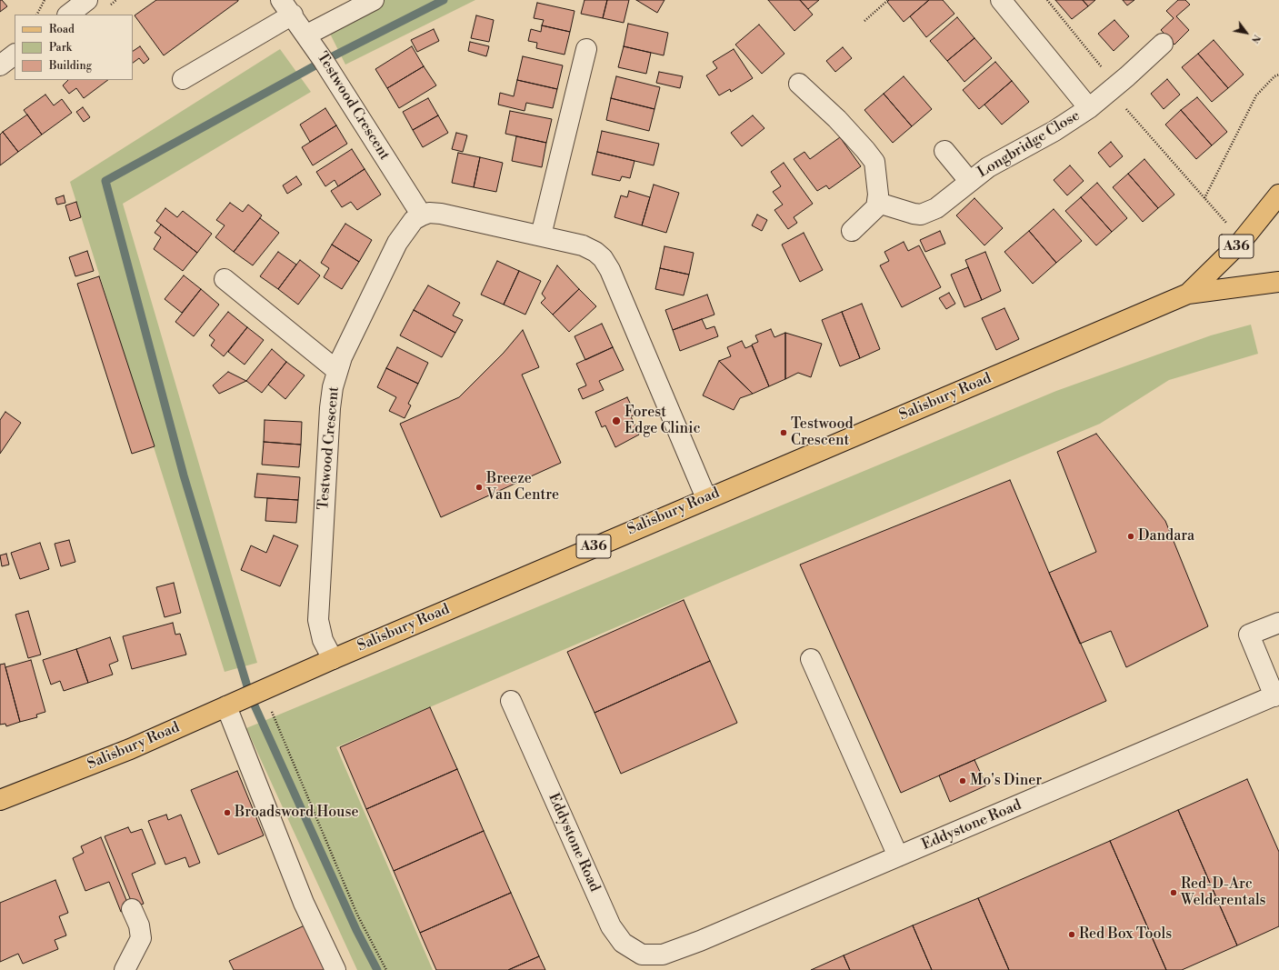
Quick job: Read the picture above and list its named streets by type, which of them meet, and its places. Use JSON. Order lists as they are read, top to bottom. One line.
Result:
{"streets":{"main road":["A36","Salisbury Road"],"street":["Testwood Crescent","Longbridge Close","Eddystone Road"]},"crossings":[["Testwood Crescent","Salisbury Road"]],"places":["Forest Edge Clinic","Testwood Crescent","Breeze Van Centre","Dandara","Mo's Diner","Broadsword House","Red-D-Arc Welderentals","Red Box Tools"],"legend":["Road","Park","Building"],"north":"bottom right"}
